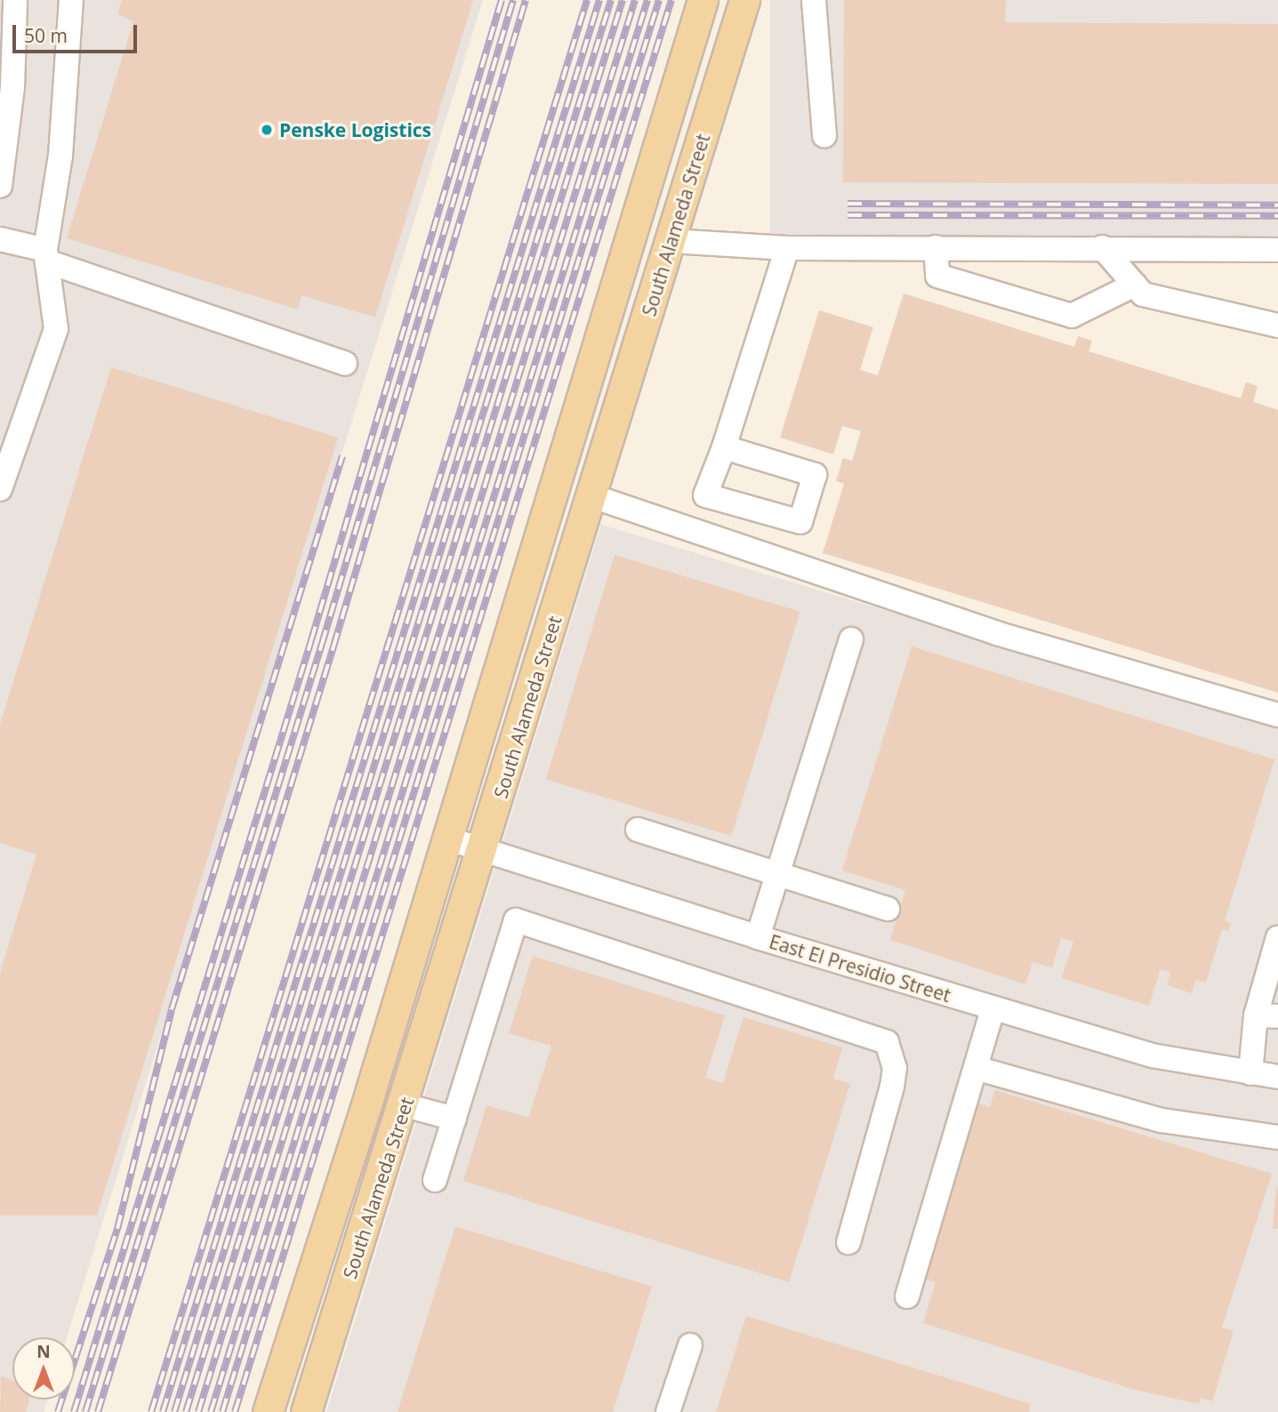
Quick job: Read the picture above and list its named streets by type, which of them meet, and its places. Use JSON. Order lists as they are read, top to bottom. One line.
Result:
{"streets":{"main road":["South Alameda Street"],"street":["East El Presidio Street"]},"crossings":[["South Alameda Street","East El Presidio Street"]],"places":["Penske Logistics"],"scale_bar":"50 m","north":"top"}
